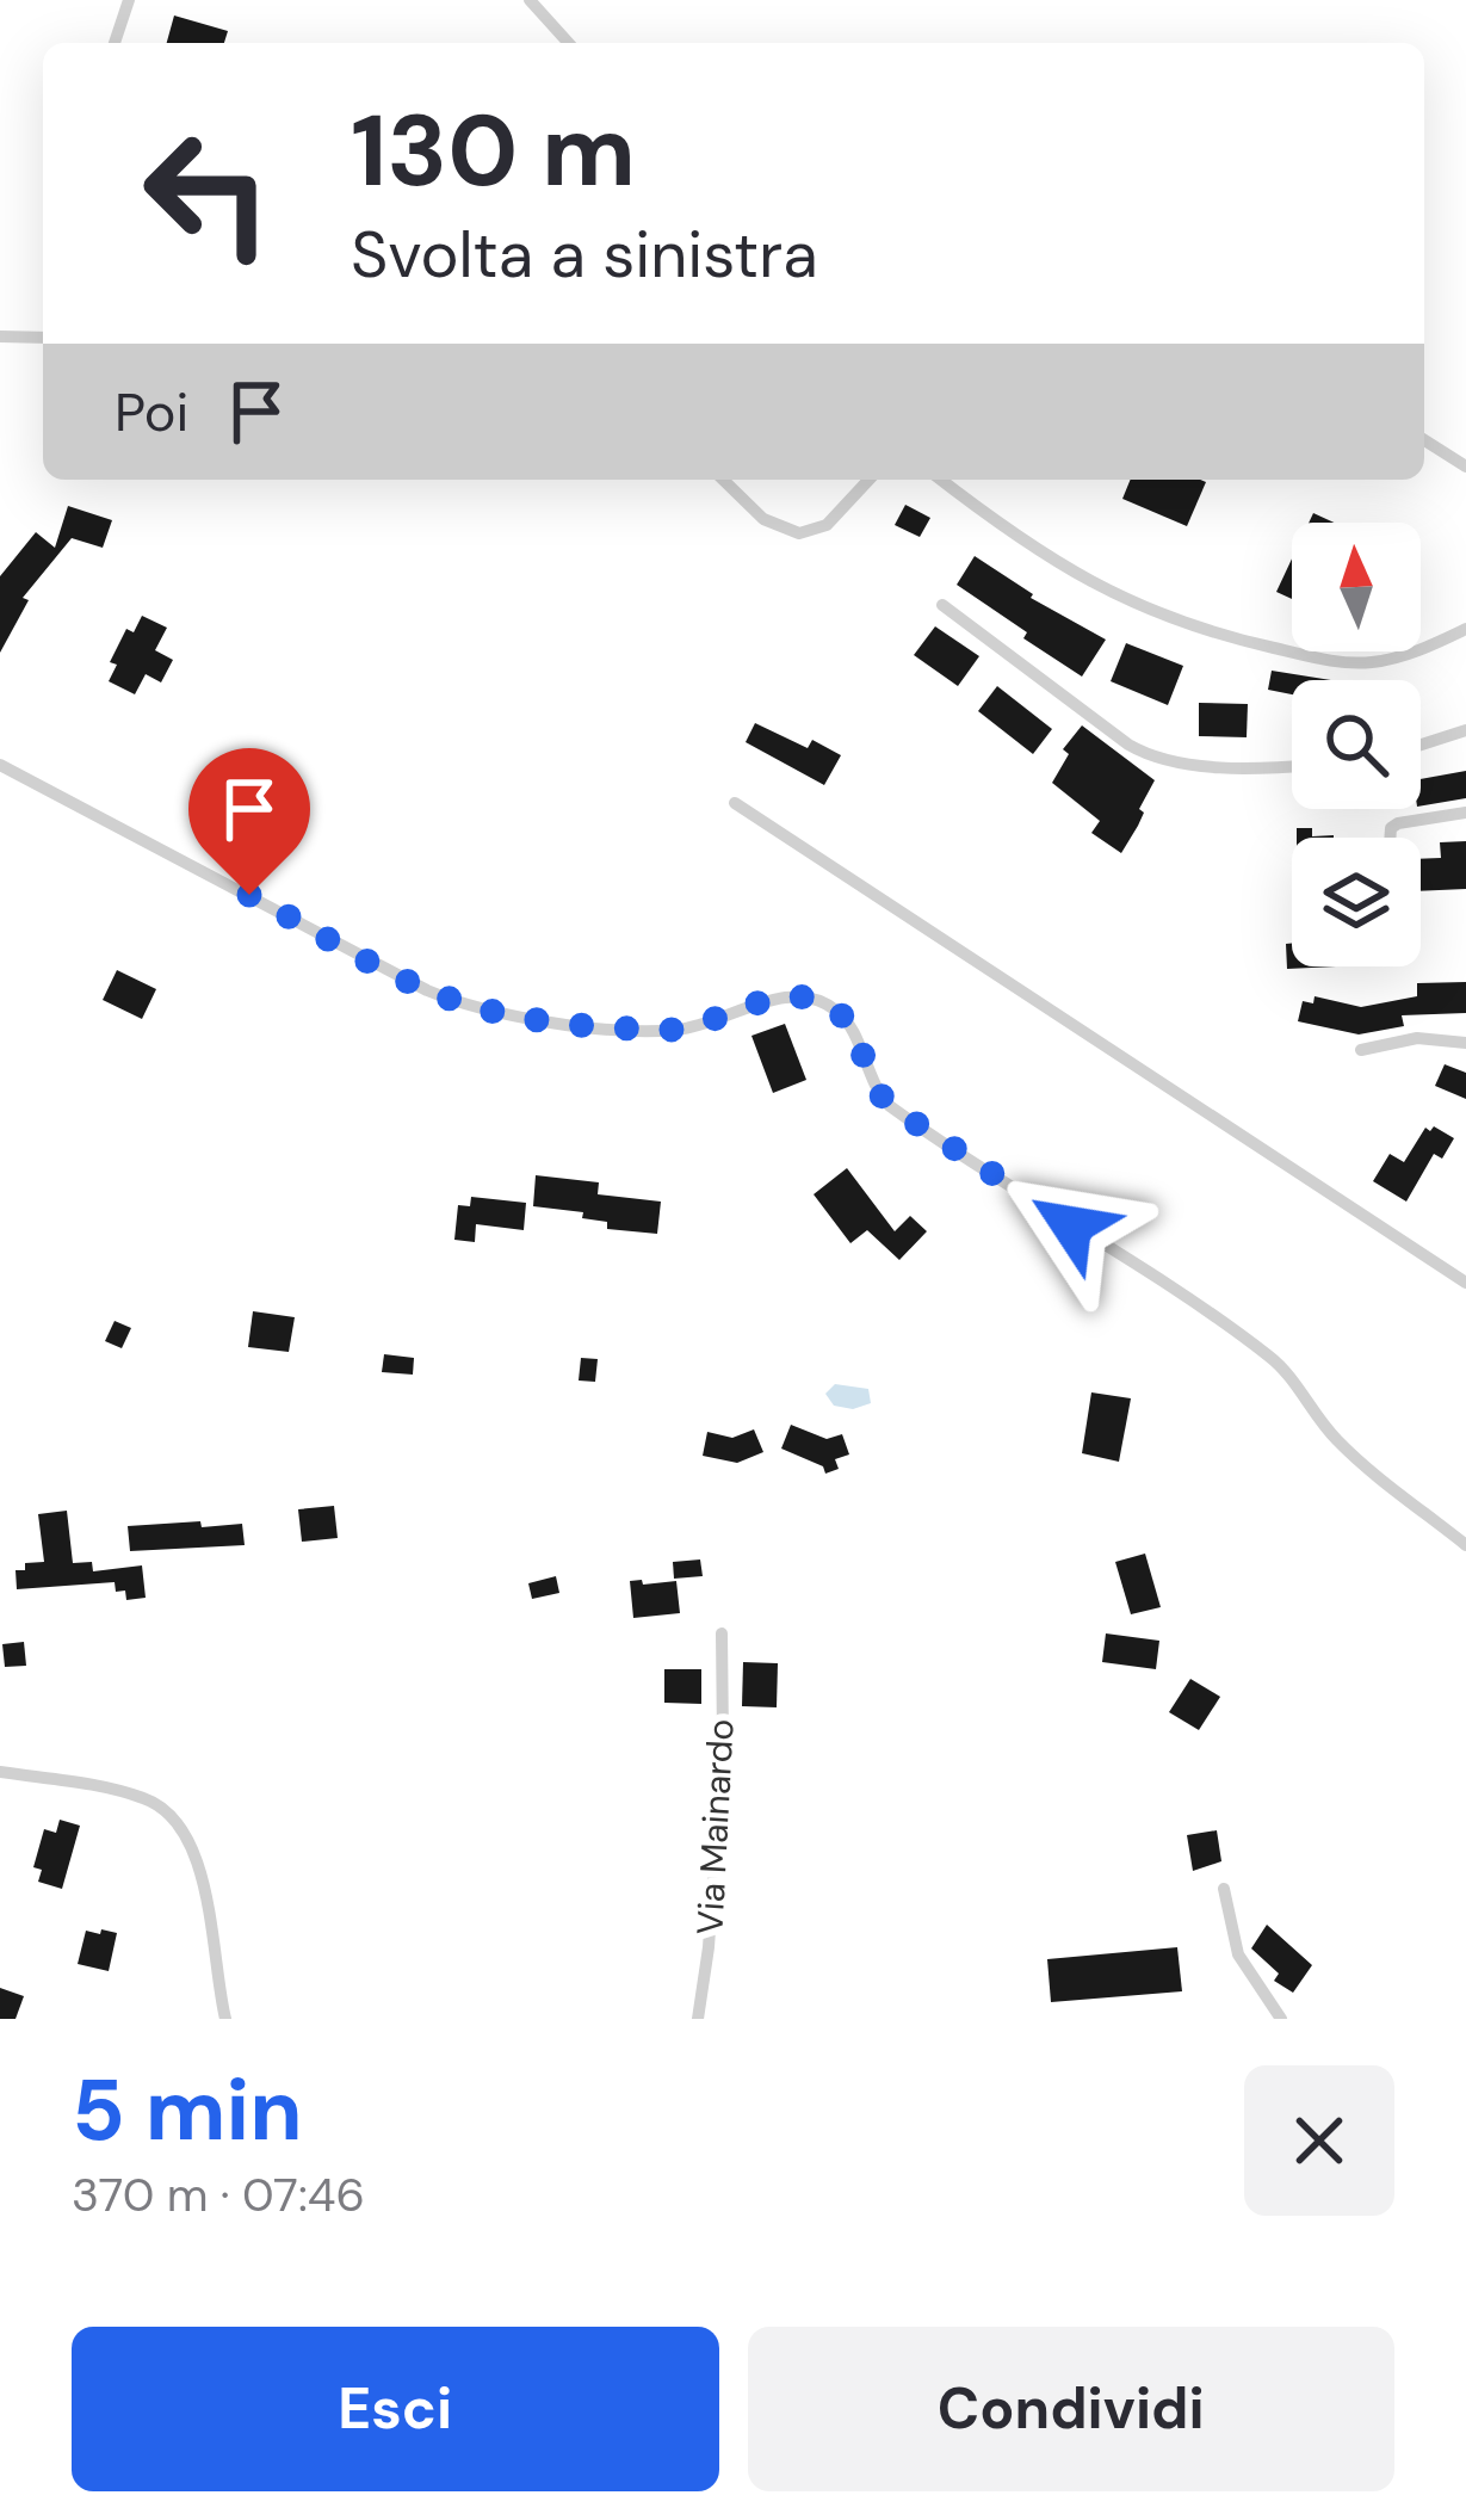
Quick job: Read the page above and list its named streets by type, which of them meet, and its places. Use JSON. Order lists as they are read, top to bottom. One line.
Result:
{"streets":{"street":["Via Mainardo"]},"north":"top","page":{"turn":["130 m","Svolta a sinistra"],"then":"Poi","heading":["5 min","370 m · 07:46"],"buttons":["Esci","Condividi"]}}
